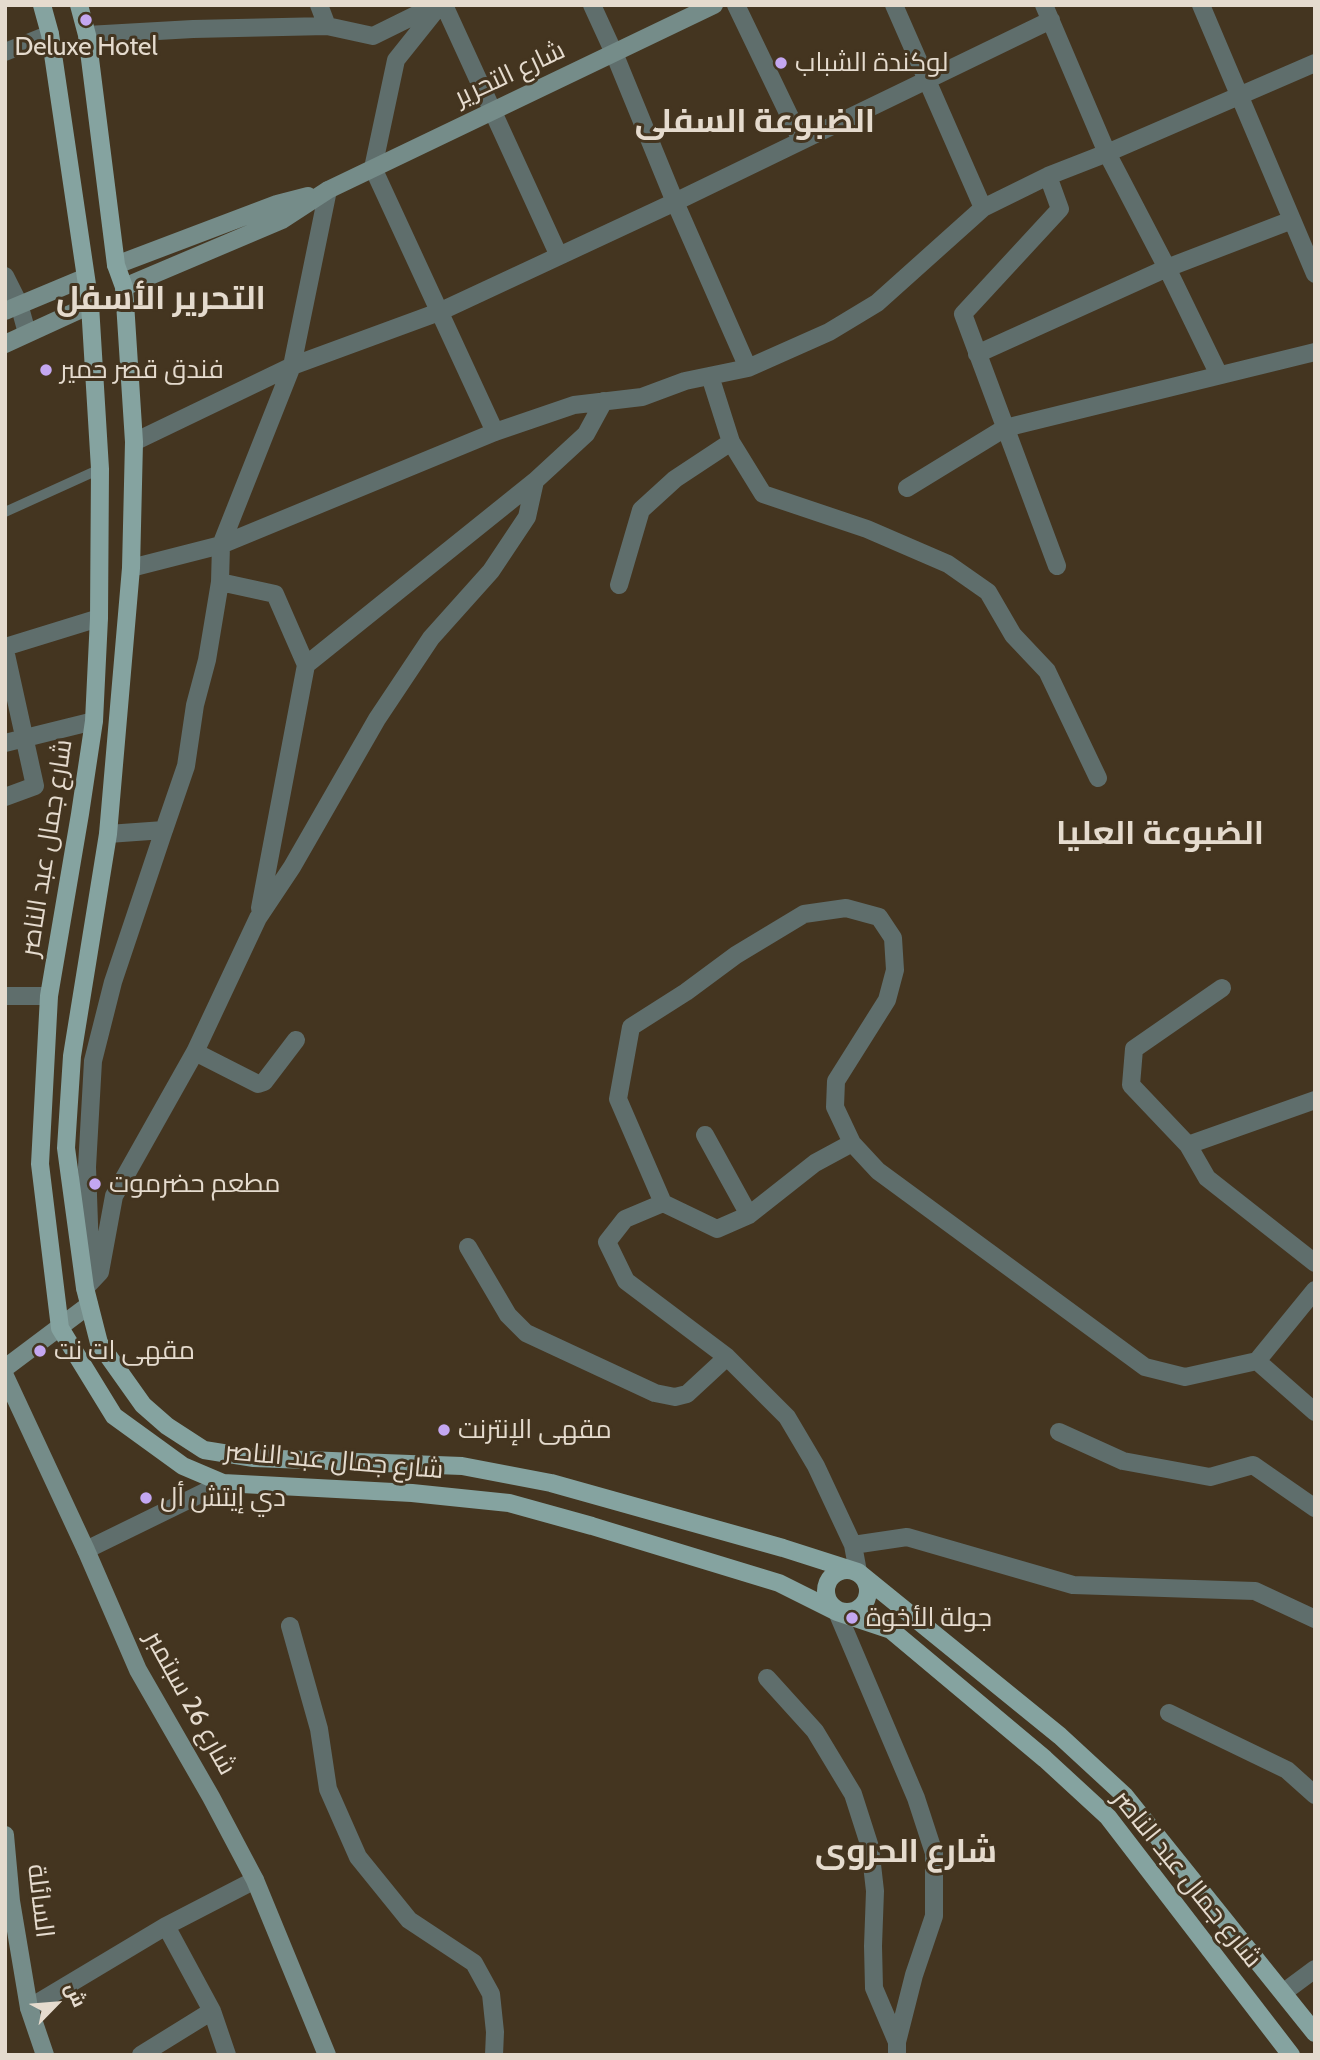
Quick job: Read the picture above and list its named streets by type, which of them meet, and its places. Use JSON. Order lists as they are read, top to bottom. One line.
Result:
{"streets":{"main road":["شارع التحرير","شارع جمال عبد الناصر","شارع 26 سبتمبر","السائلة"]},"crossings":[["شارع التحرير","شارع جمال عبد الناصر"]],"districts":["الضبوعة السفلى","التحرير الأسفل","الضبوعة العليا","شارع الحروى"],"places":["Deluxe Hotel","لوكندة الشباب","فندق قصر حمير","مطعم حضرموت","مقهى ات نت","مقهى الإنترنت","دي إيتش أل","جولة الأخوة"],"north":"top right"}
